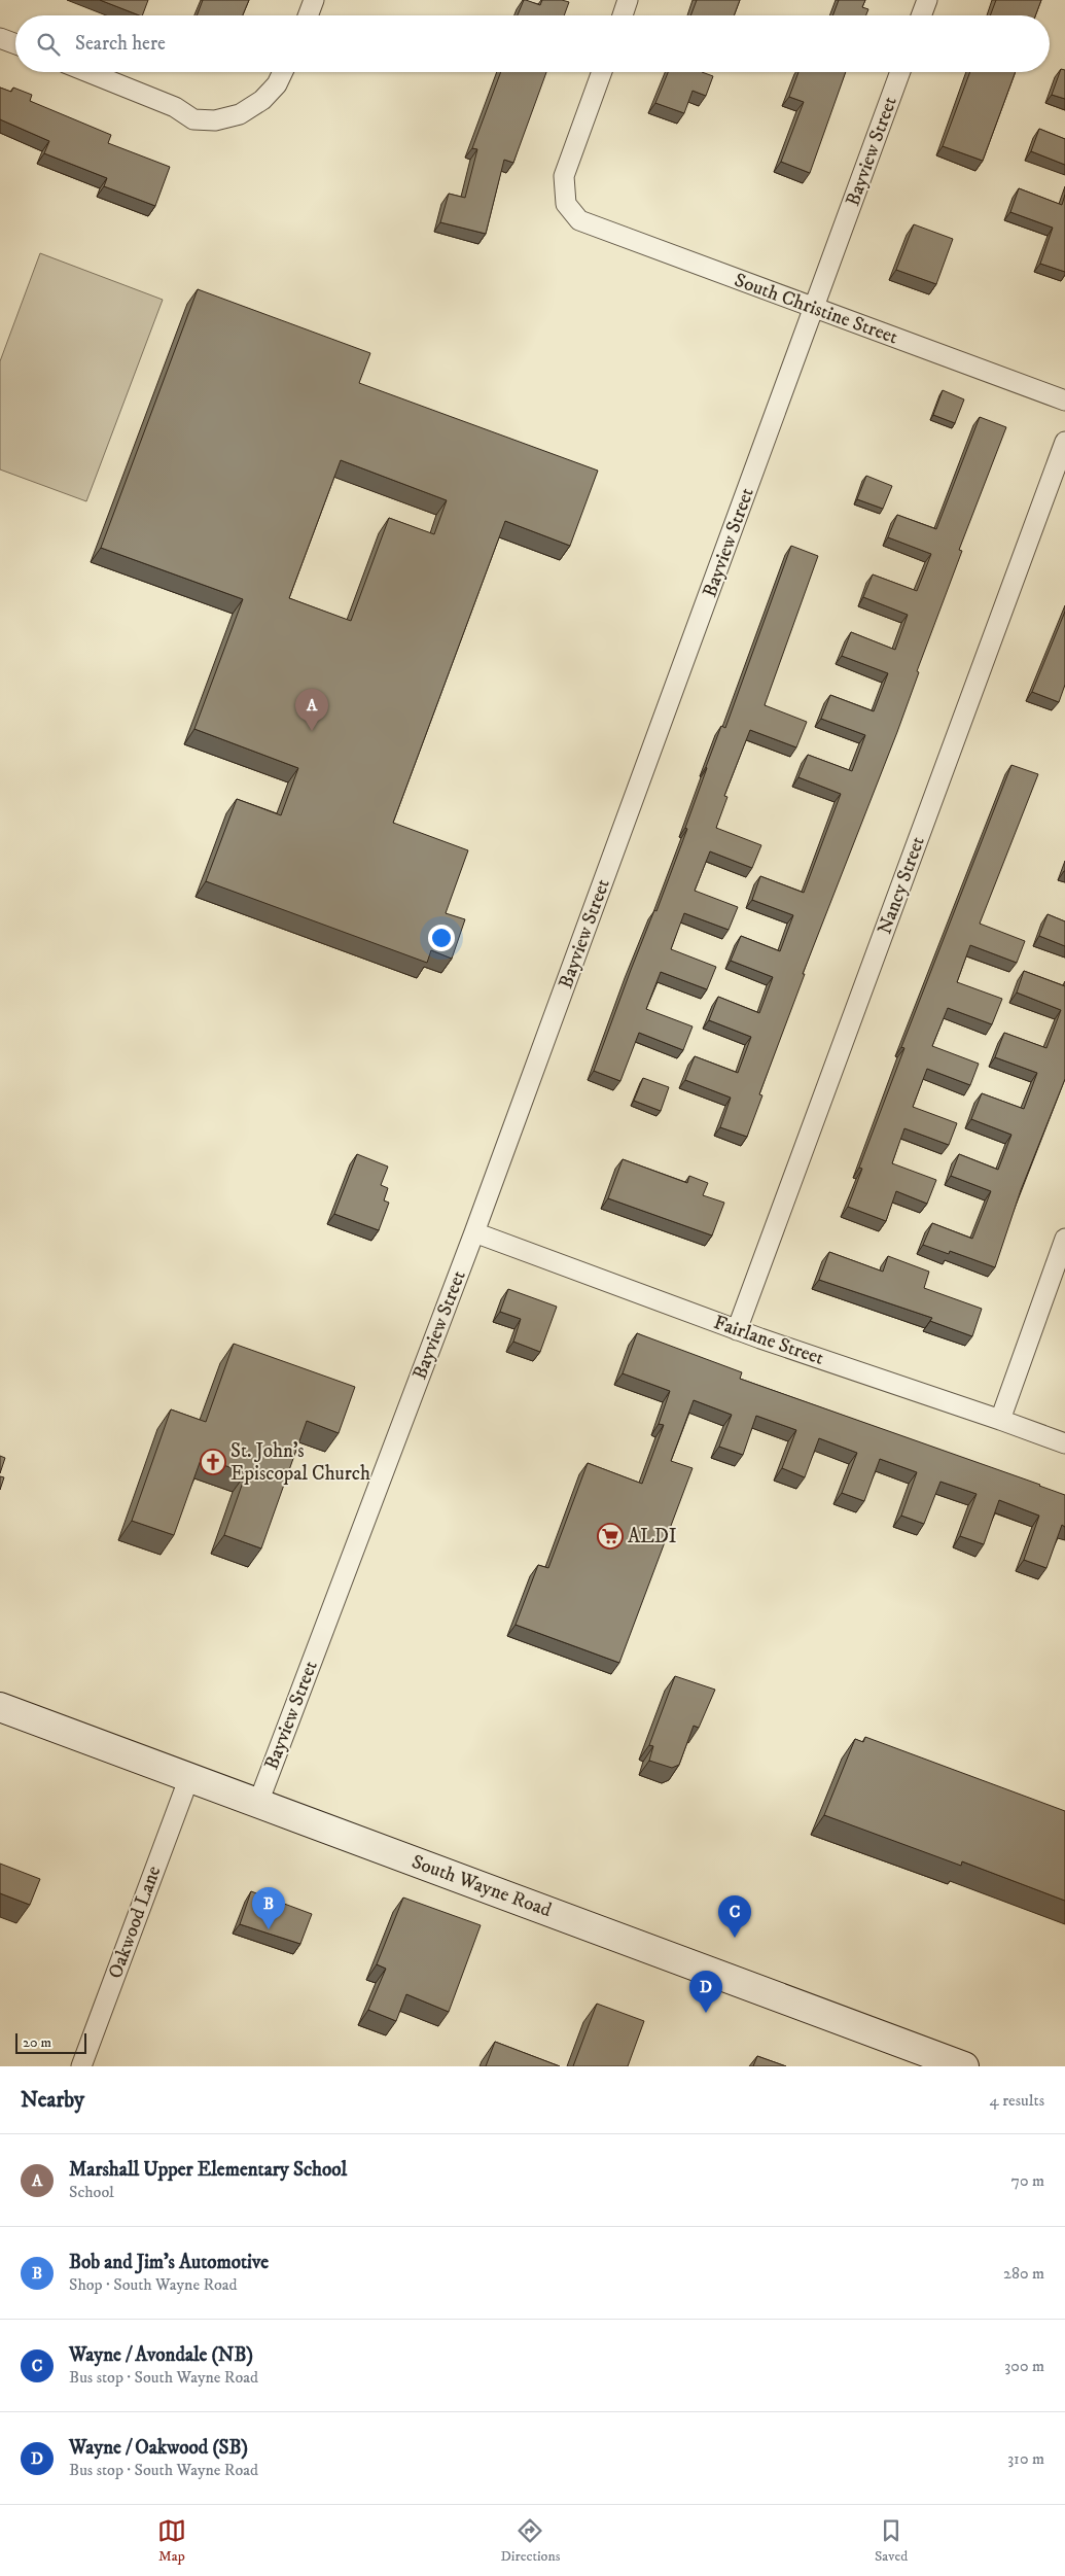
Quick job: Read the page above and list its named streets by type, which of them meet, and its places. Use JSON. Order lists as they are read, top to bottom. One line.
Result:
{"streets":{"main road":["South Wayne Road"],"street":["Bayview Street","South Christine Street","Nancy Street","Fairlane Street","Oakwood Lane"]},"crossings":[["Bayview Street","South Christine Street"],["Bayview Street","Fairlane Street"],["Bayview Street","South Wayne Road"],["Nancy Street","Fairlane Street"],["South Wayne Road","Oakwood Lane"]],"places":{"church":["St. John's Episcopal Church"],"supermarket":["ALDI"]},"scale_bar":"20 m","page":{"search":"Search here","pins":["A","B","C","D"],"scale":"20 m","heading":["Nearby","4 results"],"list":[{"mark":"A","name":"Marshall Upper Elementary School","note":"School","value":"70 m"},{"mark":"B","name":"Bob and Jim's Automotive","note":"Shop · South Wayne Road","value":"280 m"},{"mark":"C","name":"Wayne / Avondale (NB)","note":"Bus stop · South Wayne Road","value":"300 m"},{"mark":"D","name":"Wayne / Oakwood (SB)","note":"Bus stop · South Wayne Road","value":"310 m"}],"nav":["Map","Directions","Saved"]}}
